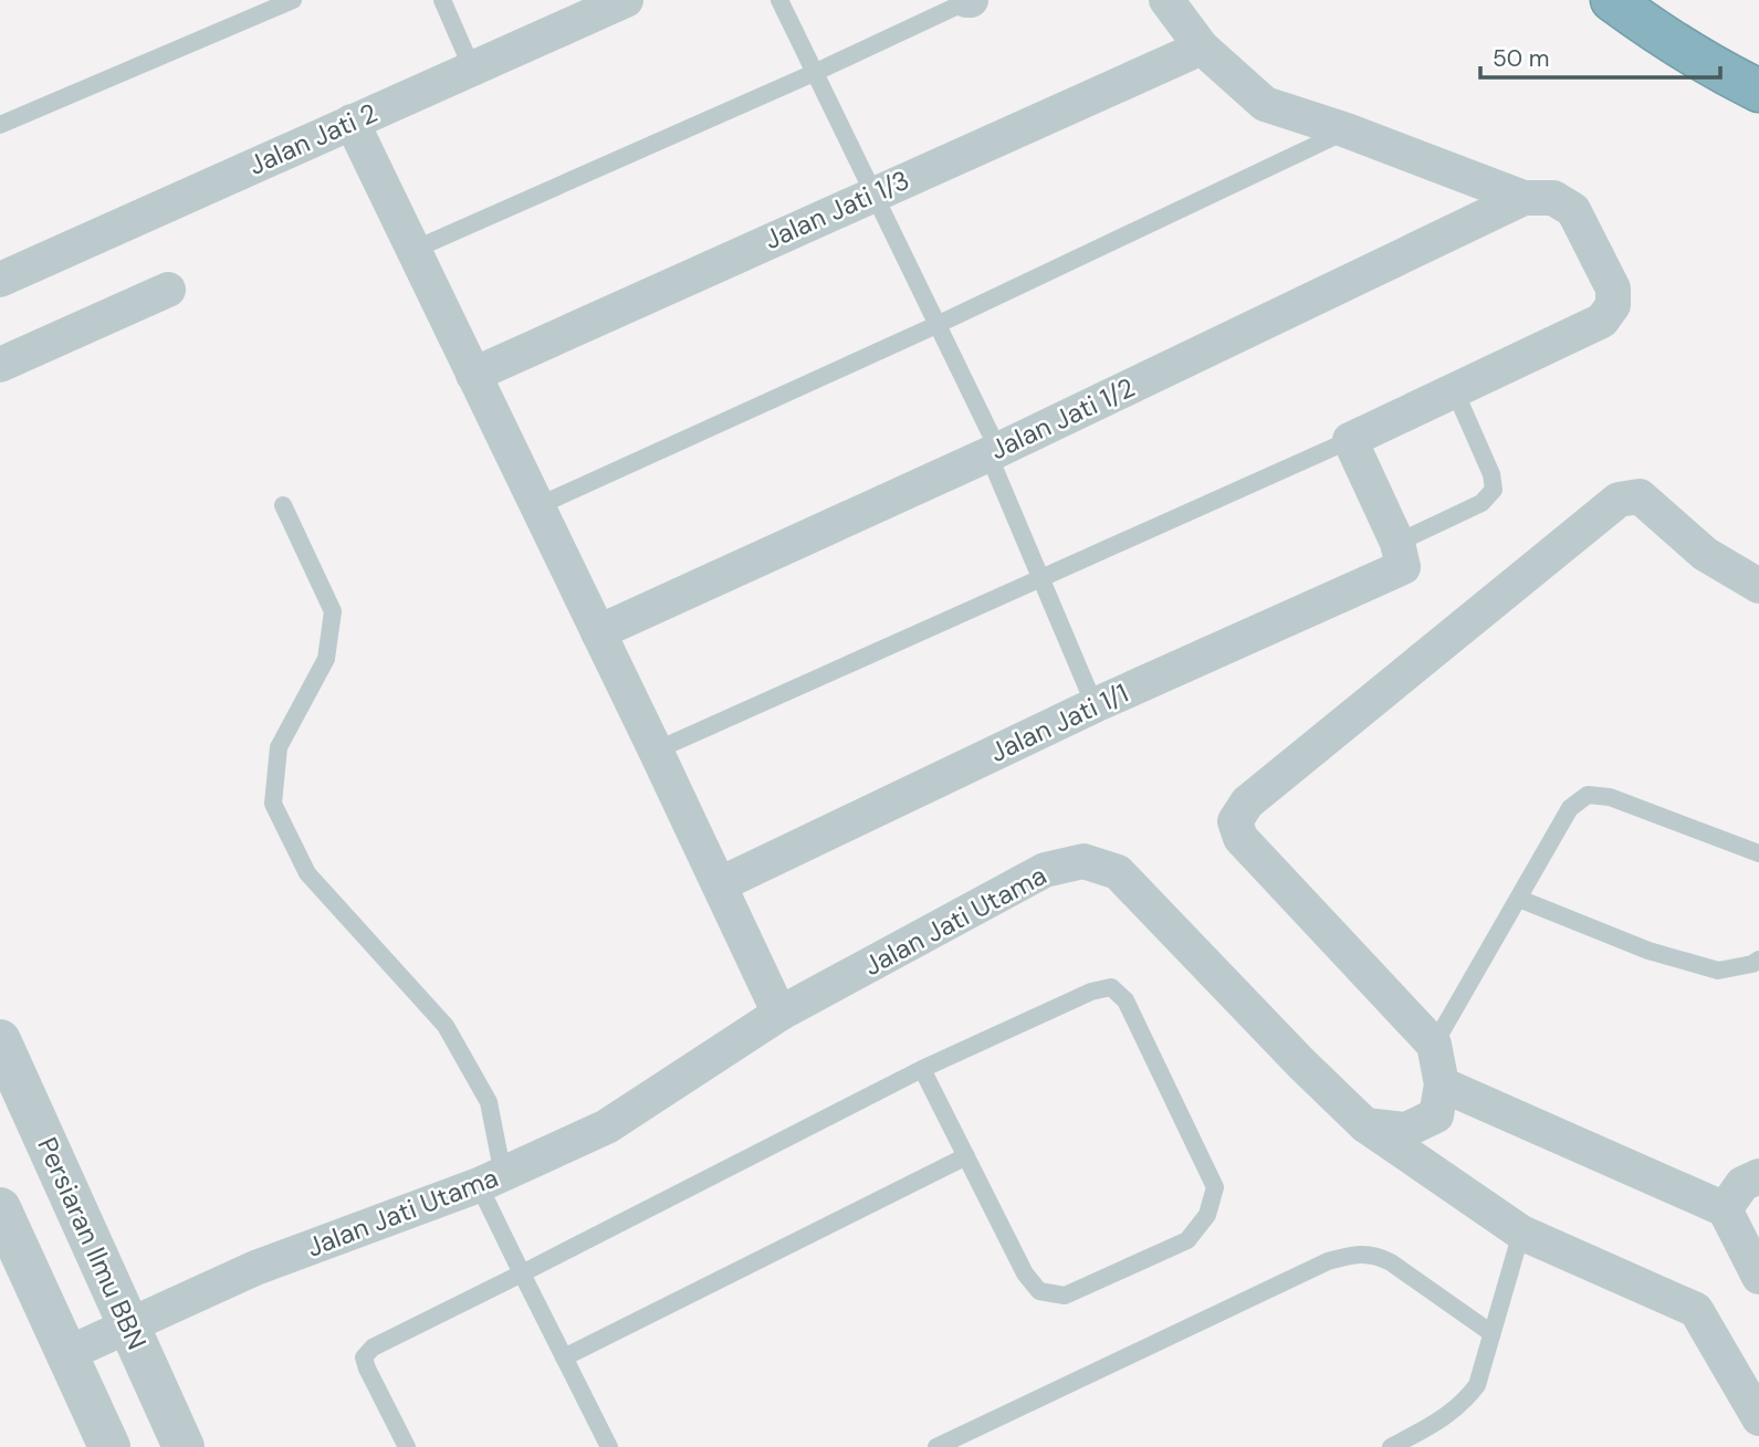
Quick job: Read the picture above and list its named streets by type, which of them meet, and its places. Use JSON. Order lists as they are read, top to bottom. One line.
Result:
{"streets":{"street":["Jalan Jati 2","Jalan Jati 1/3","Jalan Jati 1/2","Jalan Jati 1/1","Jalan Jati Utama","Persiaran Ilmu BBN"]},"crossings":[["Jalan Jati Utama","Persiaran Ilmu BBN"]],"scale_bar":"50 m"}
